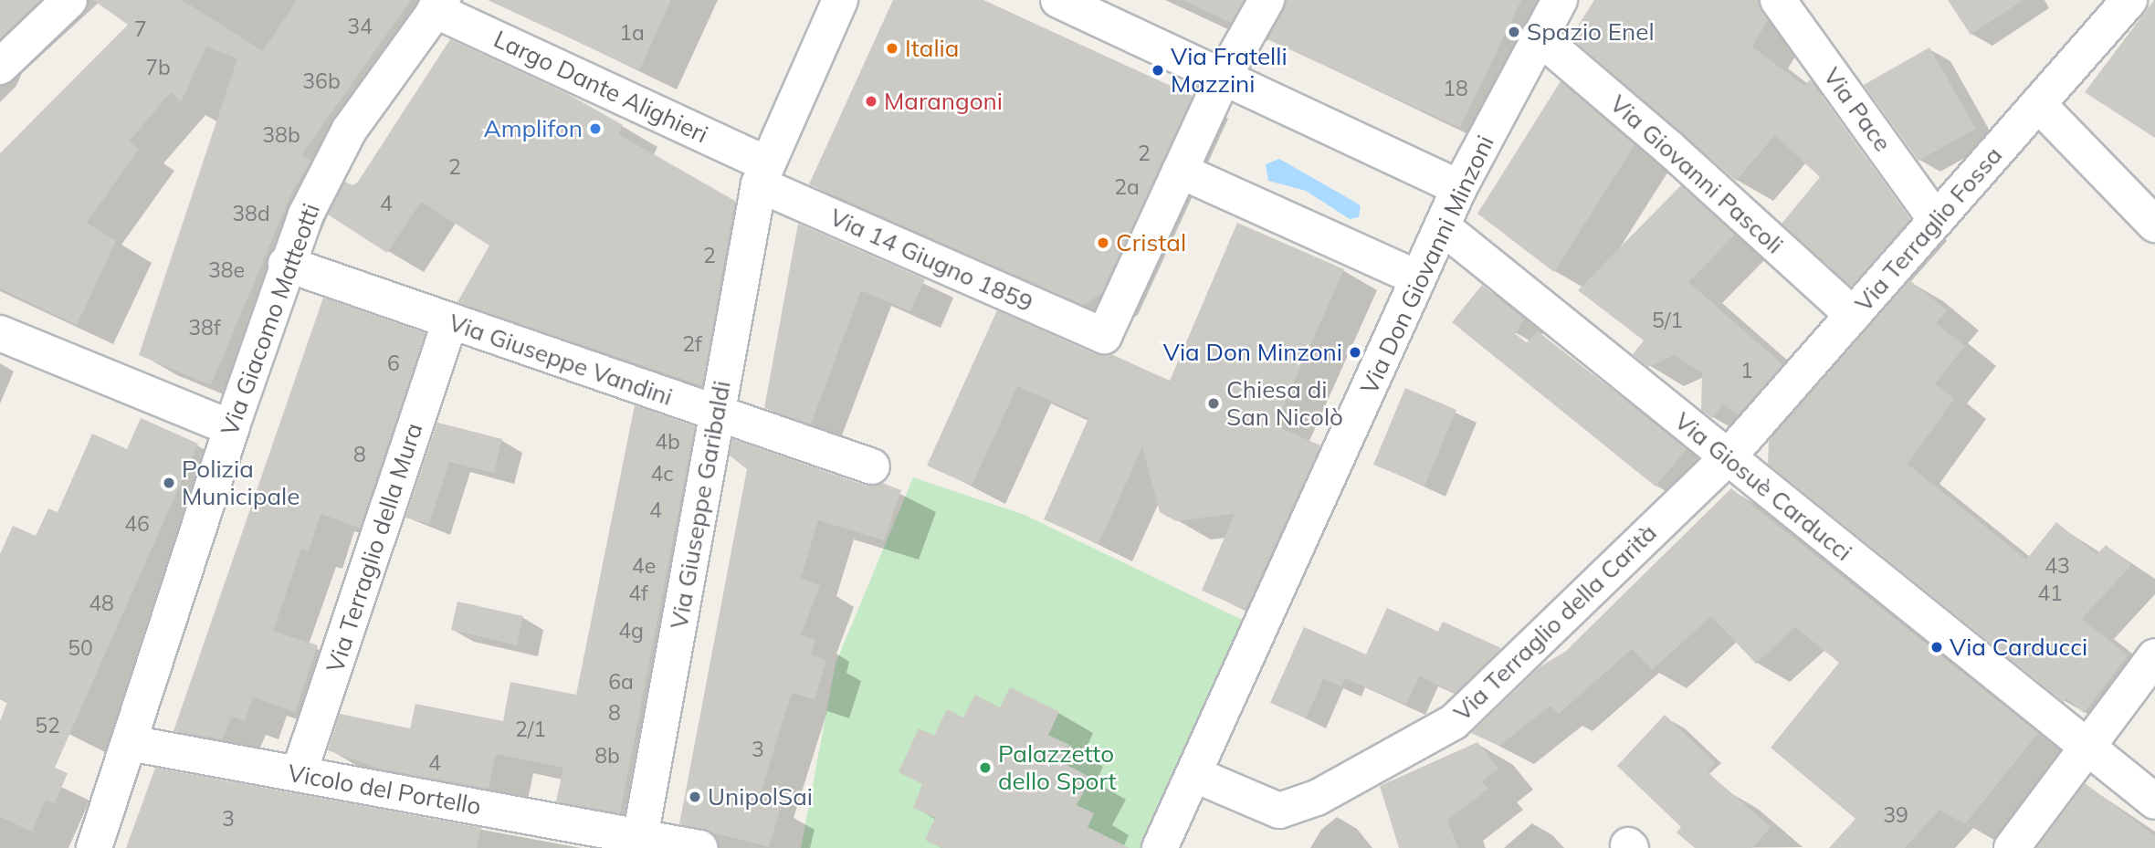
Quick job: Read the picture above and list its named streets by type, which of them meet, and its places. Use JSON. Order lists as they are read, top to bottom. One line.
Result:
{"streets":{"street":["Largo Dante Alighieri","Via Pace","Via Giovanni Pascoli","Via Terraglio Fossa","Via 14 Giugno 1859","Via Don Giovanni Minzoni","Via Giacomo Matteotti","Via Giuseppe Vandini","Via Giosuè Carducci","Via Giuseppe Garibaldi","Via Terraglio della Mura","Via Terraglio della Carità","Vicolo del Portello"]},"crossings":[["Largo Dante Alighieri","Via 14 Giugno 1859"],["Largo Dante Alighieri","Via Giacomo Matteotti"],["Largo Dante Alighieri","Via Giuseppe Garibaldi"],["Via Pace","Via Terraglio Fossa"],["Via Giovanni Pascoli","Via Terraglio Fossa"],["Via Giovanni Pascoli","Via Don Giovanni Minzoni"],["Via Terraglio Fossa","Via Giosuè Carducci"],["Via Terraglio Fossa","Via Terraglio della Carità"],["Via 14 Giugno 1859","Via Giuseppe Garibaldi"],["Via Don Giovanni Minzoni","Via Giosuè Carducci"],["Via Don Giovanni Minzoni","Via Terraglio della Carità"],["Via Giacomo Matteotti","Via Giuseppe Vandini"],["Via Giacomo Matteotti","Vicolo del Portello"],["Via Giuseppe Vandini","Via Giuseppe Garibaldi"],["Via Giuseppe Vandini","Via Terraglio della Mura"],["Via Giosuè Carducci","Via Terraglio della Carità"],["Via Giuseppe Garibaldi","Vicolo del Portello"],["Via Terraglio della Mura","Vicolo del Portello"]],"places":["Spazio Enel","Italia","Via Fratelli Mazzini","Marangoni","Amplifon","Cristal","Via Don Minzoni","Chiesa di San Nicolò","Polizia Municipale","Via Carducci","Palazzetto dello Sport","UnipolSai"],"house_numbers":["34","7","1a","7b","36b","18","38b","2","2","2a","4","38d","2","38e","5/1","38f","2f","6","1","4b","8","4c","4","46","4e","43","4f","41","48","4g","50","6a","8","52","2/1","3","8b","4","39","3"]}
